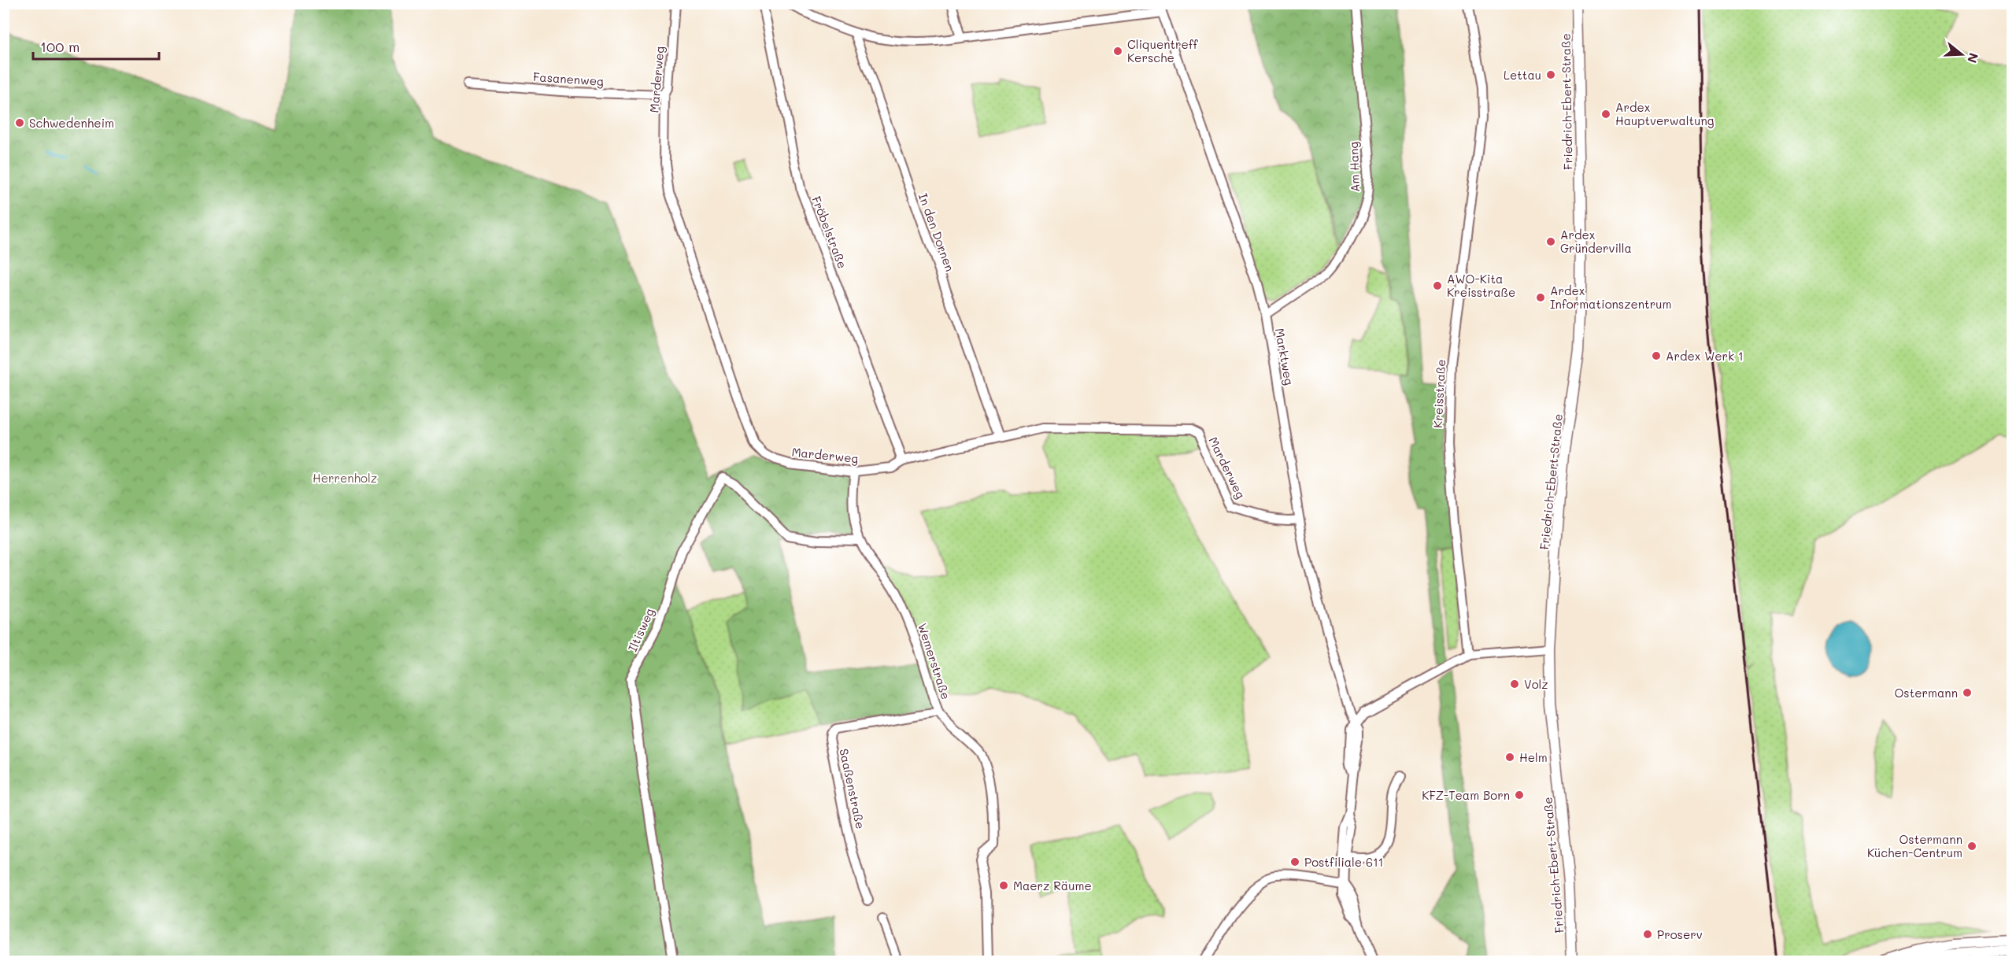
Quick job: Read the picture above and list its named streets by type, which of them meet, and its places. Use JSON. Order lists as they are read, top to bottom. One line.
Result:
{"streets":{"street":["Fasanenweg","Marderweg","Friedrich-Ebert-Straße","Am Hang","Fröbelstraße","In den Dornen","Marktweg","Kreisstraße","Iltisweg","Wemerstraße","Saaßenstraße"]},"crossings":[["Fasanenweg","Marderweg"],["Marderweg","Fröbelstraße"],["Marderweg","In den Dornen"],["Marderweg","Marktweg"],["Marderweg","Wemerstraße"],["Am Hang","Marktweg"],["Iltisweg","Wemerstraße"],["Wemerstraße","Saaßenstraße"]],"parks":["Herrenholz"],"places":["Cliquentreff Kersche","Lettau","Ardex Hauptverwaltung","Schwedenheim","Ardex Gründervilla","AWO-Kita Kreisstraße","Ardex Informationszentrum","Ardex Werk 1","Volz","Ostermann","Helm","KFZ-Team Born","Ostermann Küchen-Centrum","Postfiliale 611","Maerz Räume","Proserv"],"scale_bar":"100 m","north":"right"}
